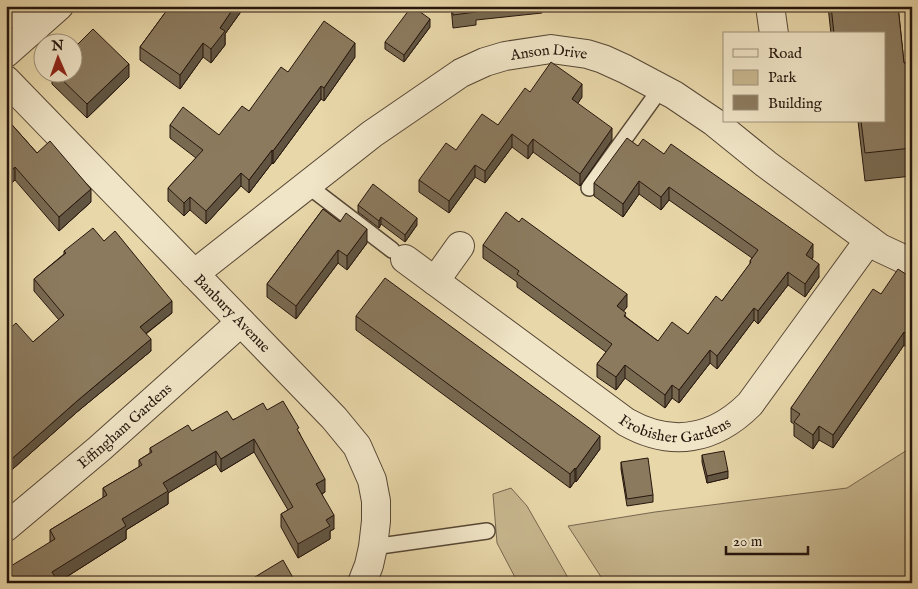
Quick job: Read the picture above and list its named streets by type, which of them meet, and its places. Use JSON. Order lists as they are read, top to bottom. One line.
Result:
{"streets":{"street":["Anson Drive","Banbury Avenue","Frobisher Gardens","Effingham Gardens"]},"crossings":[["Anson Drive","Banbury Avenue"],["Anson Drive","Frobisher Gardens"],["Banbury Avenue","Effingham Gardens"]],"legend":["Road","Park","Building"],"scale_bar":"20 m","north":"top"}
